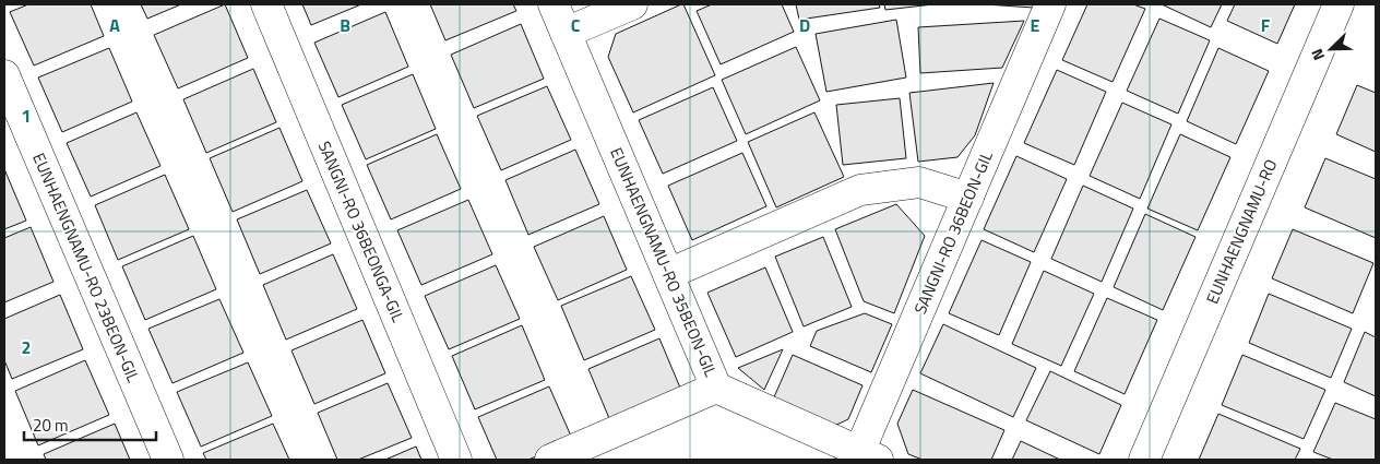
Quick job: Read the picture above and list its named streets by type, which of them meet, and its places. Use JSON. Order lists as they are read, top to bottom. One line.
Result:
{"streets":{"street":["SANGNI-RO 36BEONGA-GIL","EUNHAENGNAMU-RO","SANGNI-RO 36BEON-GIL","EUNHAENGNAMU-RO 35BEON-GIL","EUNHAENGNAMU-RO 23BEON-GIL"]},"crossings":[["SANGNI-RO 36BEON-GIL","EUNHAENGNAMU-RO 35BEON-GIL"]],"scale_bar":"20 m","north":"bottom left","grid":{"columns":["A","B","C","D","E","F"],"rows":["1","2"]}}
